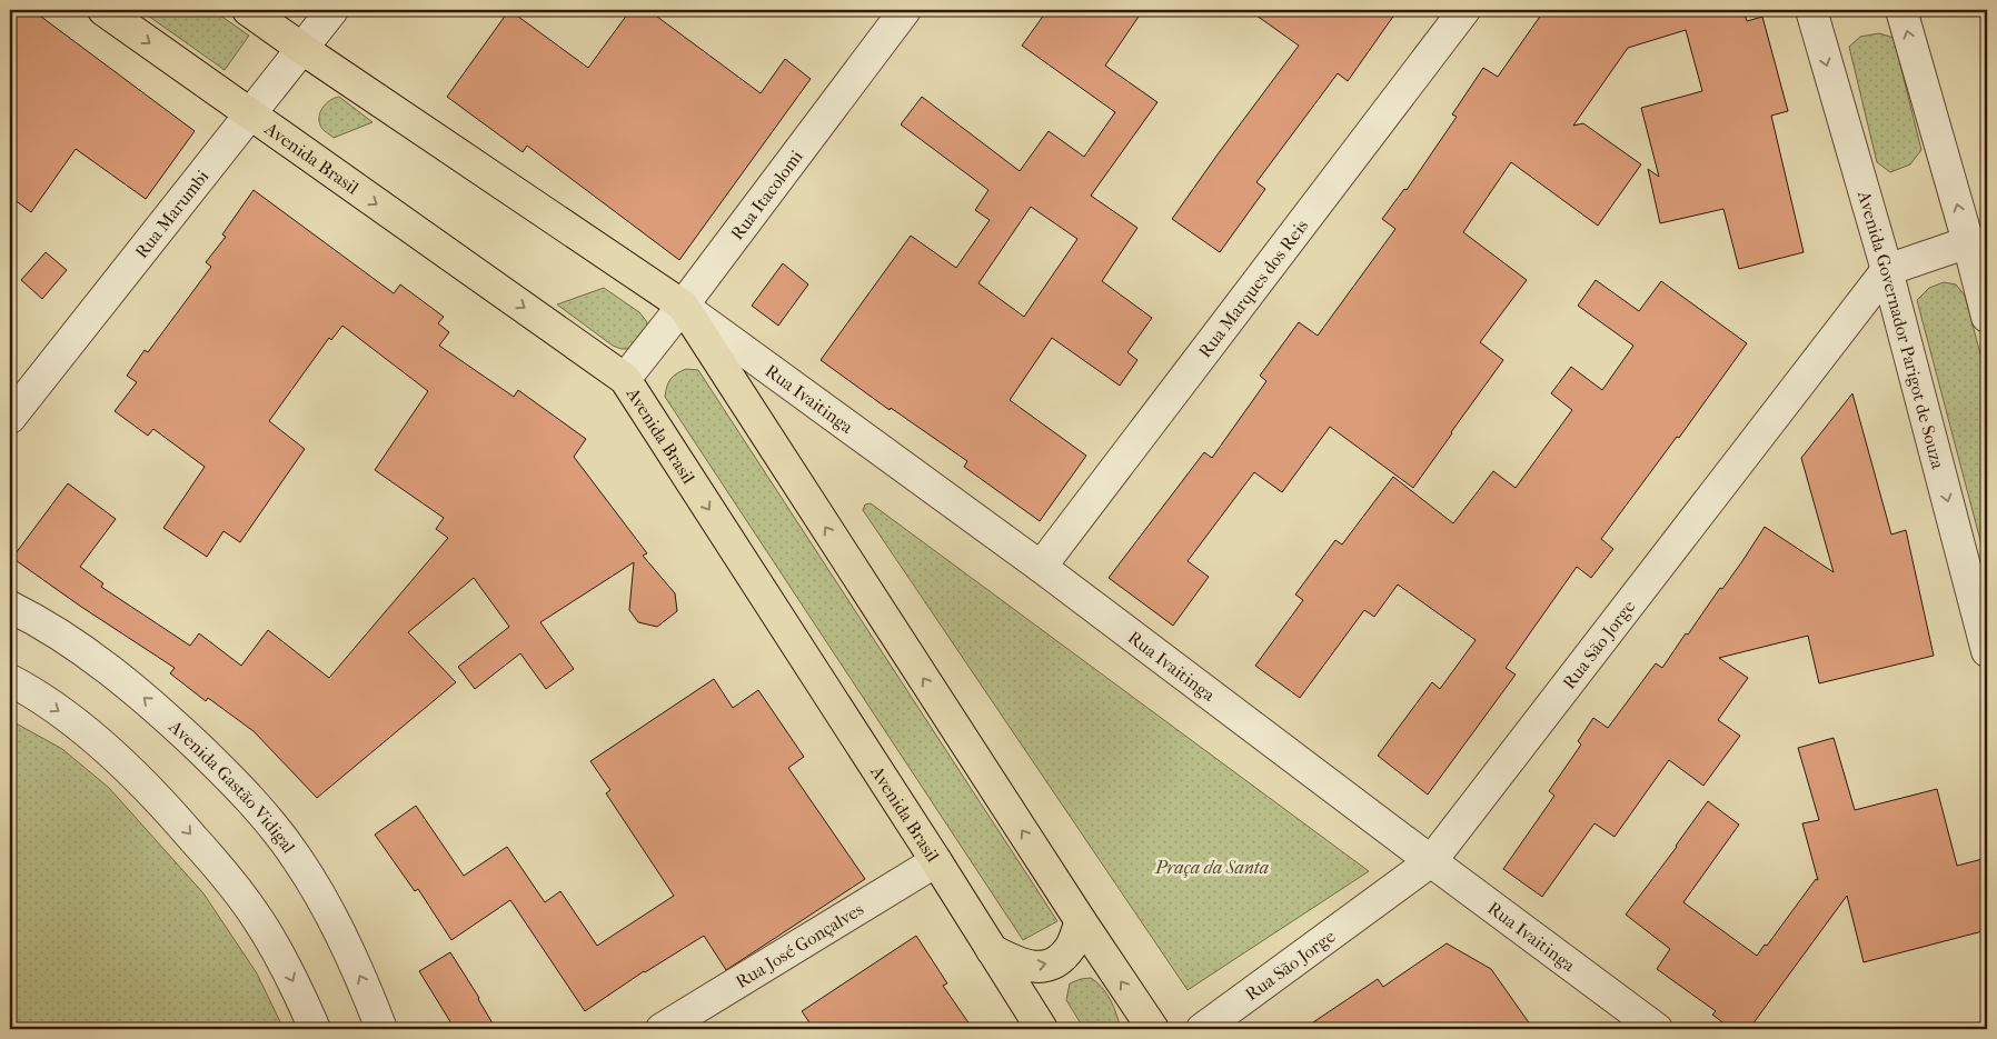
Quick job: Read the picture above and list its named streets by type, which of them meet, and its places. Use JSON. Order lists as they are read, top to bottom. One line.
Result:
{"streets":{"main road":["Avenida Brasil"],"street":["Rua Itacolomi","Rua Marumbi","Rua Marques dos Reis","Avenida Governador Parigot de Souza","Rua Ivaitinga","Rua São Jorge","Avenida Gastão Vidigal","Rua José Gonçalves"]},"crossings":[["Avenida Brasil","Rua Itacolomi"],["Avenida Brasil","Rua Marumbi"],["Avenida Brasil","Rua José Gonçalves"],["Rua Itacolomi","Rua Ivaitinga"],["Rua Marques dos Reis","Rua Ivaitinga"],["Avenida Governador Parigot de Souza","Rua São Jorge"],["Rua Ivaitinga","Rua São Jorge"]],"parks":["Praça da Santa"]}
